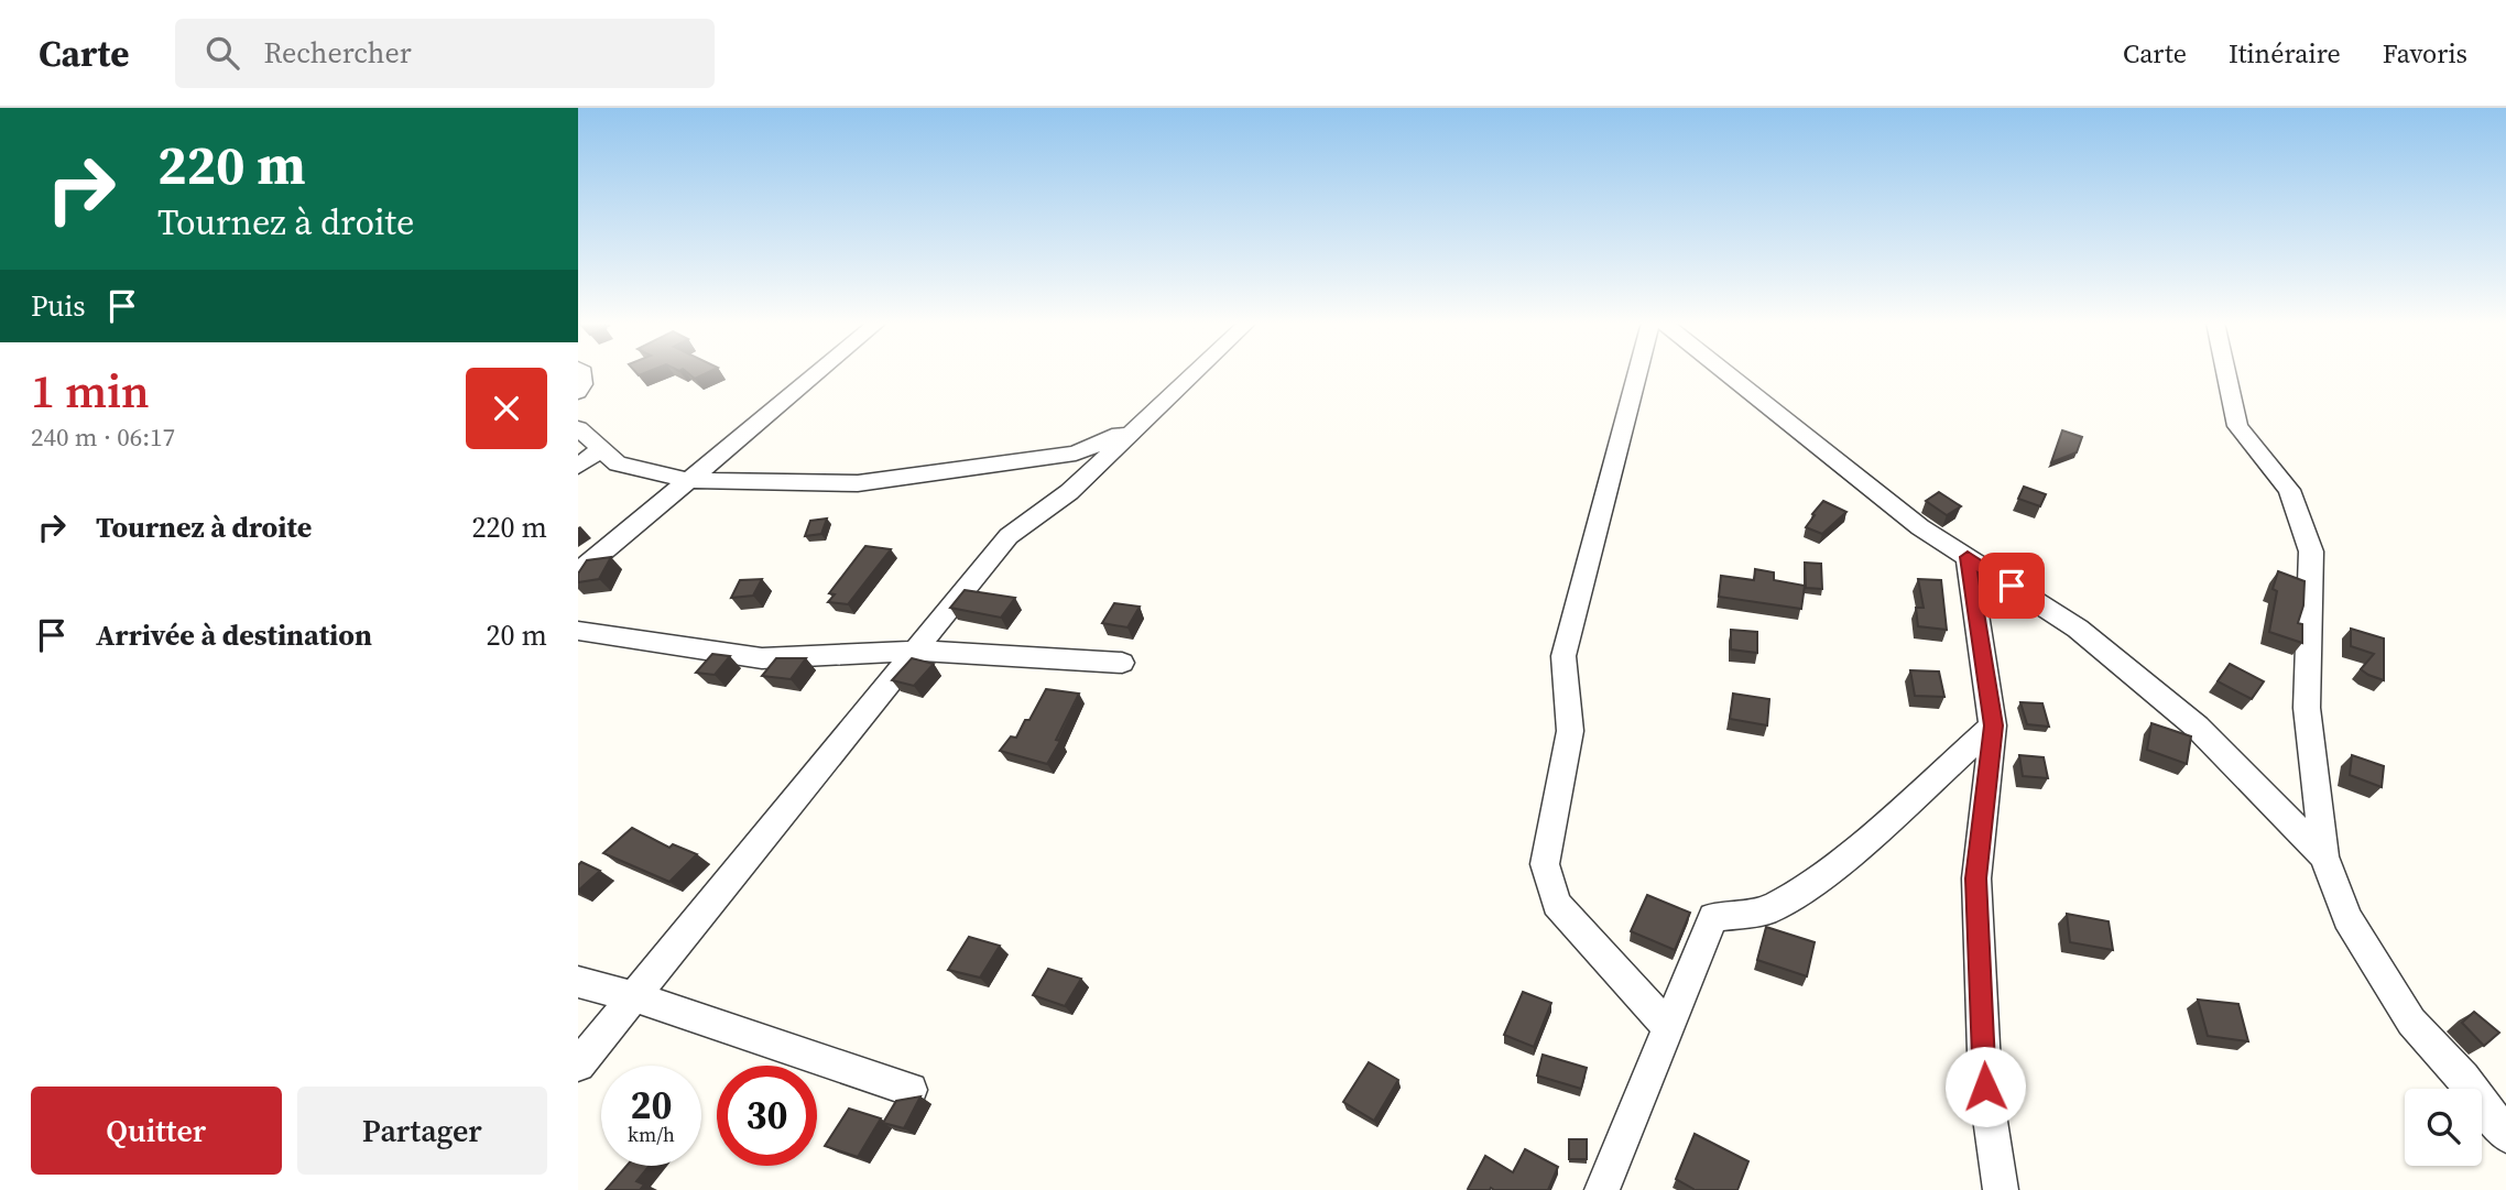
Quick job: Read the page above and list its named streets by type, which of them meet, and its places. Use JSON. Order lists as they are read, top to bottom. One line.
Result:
{"page":{"header":"Carte","search":"Rechercher","nav":["Carte","Itinéraire","Favoris"],"turn":["220 m","Tournez à droite"],"then":"Puis","heading":["1 min","240 m · 06:17"],"list":[{"name":"Tournez à droite","value":"220 m"},{"name":"Arrivée à destination","value":"20 m"}],"speed":"20 km/h","limit":"30","buttons":["Quitter","Partager"]}}
